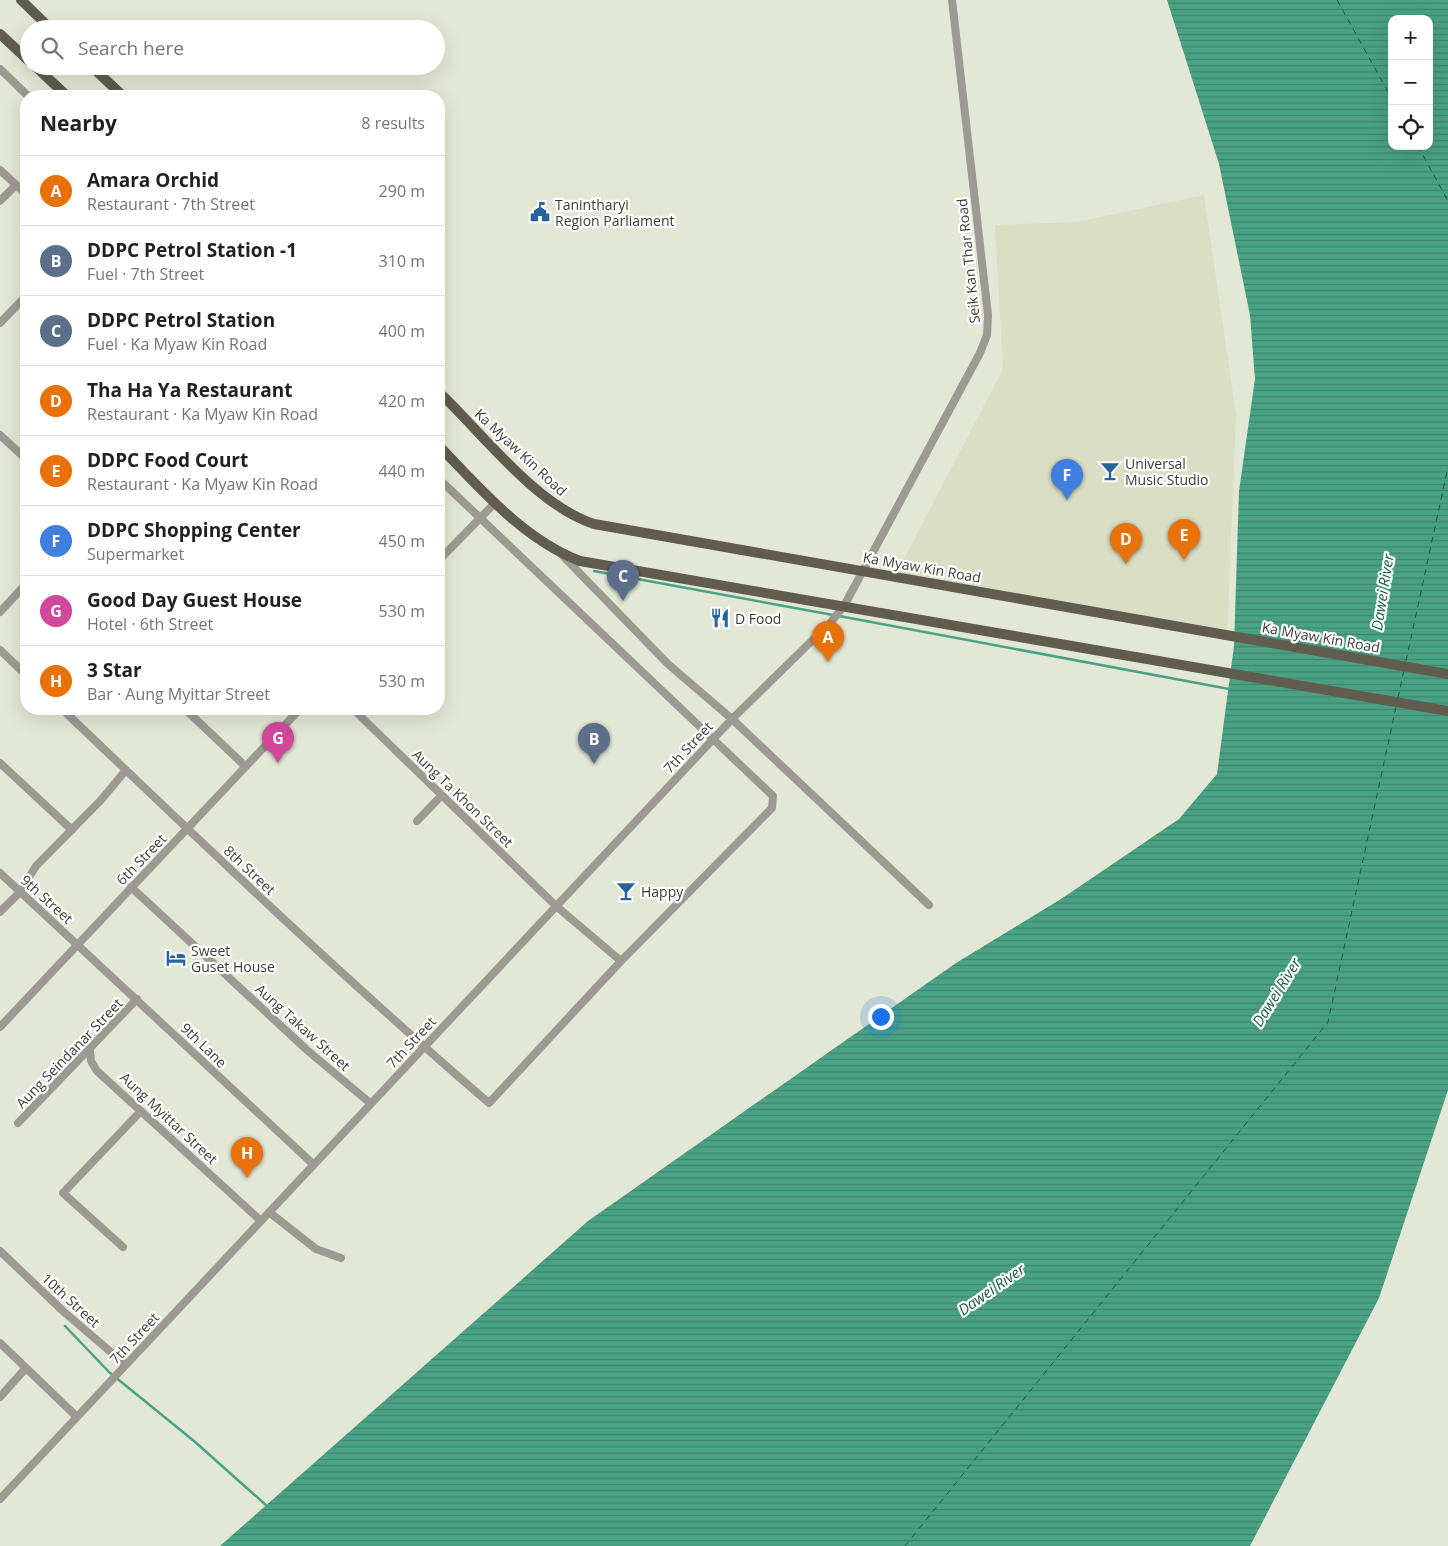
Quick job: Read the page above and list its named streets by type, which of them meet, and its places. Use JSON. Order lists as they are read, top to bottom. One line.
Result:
{"streets":{"main road":["Ka Myaw Kin Road"],"street":["Seik Kan Thar Road","7th Street","Aung Ta Khon Street","6th Street","8th Street","9th Street","Aung Takaw Street","9th Lane","Aung Seindanar Street","Aung Myittar Street","10th Street"]},"crossings":[["Seik Kan Thar Road","Ka Myaw Kin Road"],["Seik Kan Thar Road","7th Street"],["7th Street","Aung Ta Khon Street"],["7th Street","8th Street"],["7th Street","Aung Takaw Street"],["7th Street","9th Lane"],["7th Street","Aung Myittar Street"],["7th Street","10th Street"],["Aung Ta Khon Street","8th Street"],["6th Street","8th Street"],["6th Street","9th Street"],["6th Street","Aung Takaw Street"],["6th Street","9th Lane"],["9th Street","9th Lane"],["9th Lane","Aung Seindanar Street"],["Aung Seindanar Street","Aung Myittar Street"]],"water":["Dawei River"],"places":{"public building":["Tanintharyi Region Parliament"],"bar":["Universal Music Studio","Happy"],"restaurant":["D Food"],"hotel":["Sweet Guset House"]},"page":{"map_buttons":["+","−"],"search":"Search here","heading":["Nearby","8 results"],"list":[{"mark":"A","name":"Amara Orchid","note":"Restaurant · 7th Street","value":"290 m"},{"mark":"B","name":"DDPC Petrol Station -1","note":"Fuel · 7th Street","value":"310 m"},{"mark":"C","name":"DDPC Petrol Station","note":"Fuel · Ka Myaw Kin Road","value":"400 m"},{"mark":"D","name":"Tha Ha Ya Restaurant","note":"Restaurant · Ka Myaw Kin Road","value":"420 m"},{"mark":"E","name":"DDPC Food Court","note":"Restaurant · Ka Myaw Kin Road","value":"440 m"},{"mark":"F","name":"DDPC Shopping Center","note":"Supermarket","value":"450 m"},{"mark":"G","name":"Good Day Guest House","note":"Hotel · 6th Street","value":"530 m"},{"mark":"H","name":"3 Star","note":"Bar · Aung Myittar Street","value":"530 m"}],"pins":["F","E","D","C","A","G","B","H"]}}
